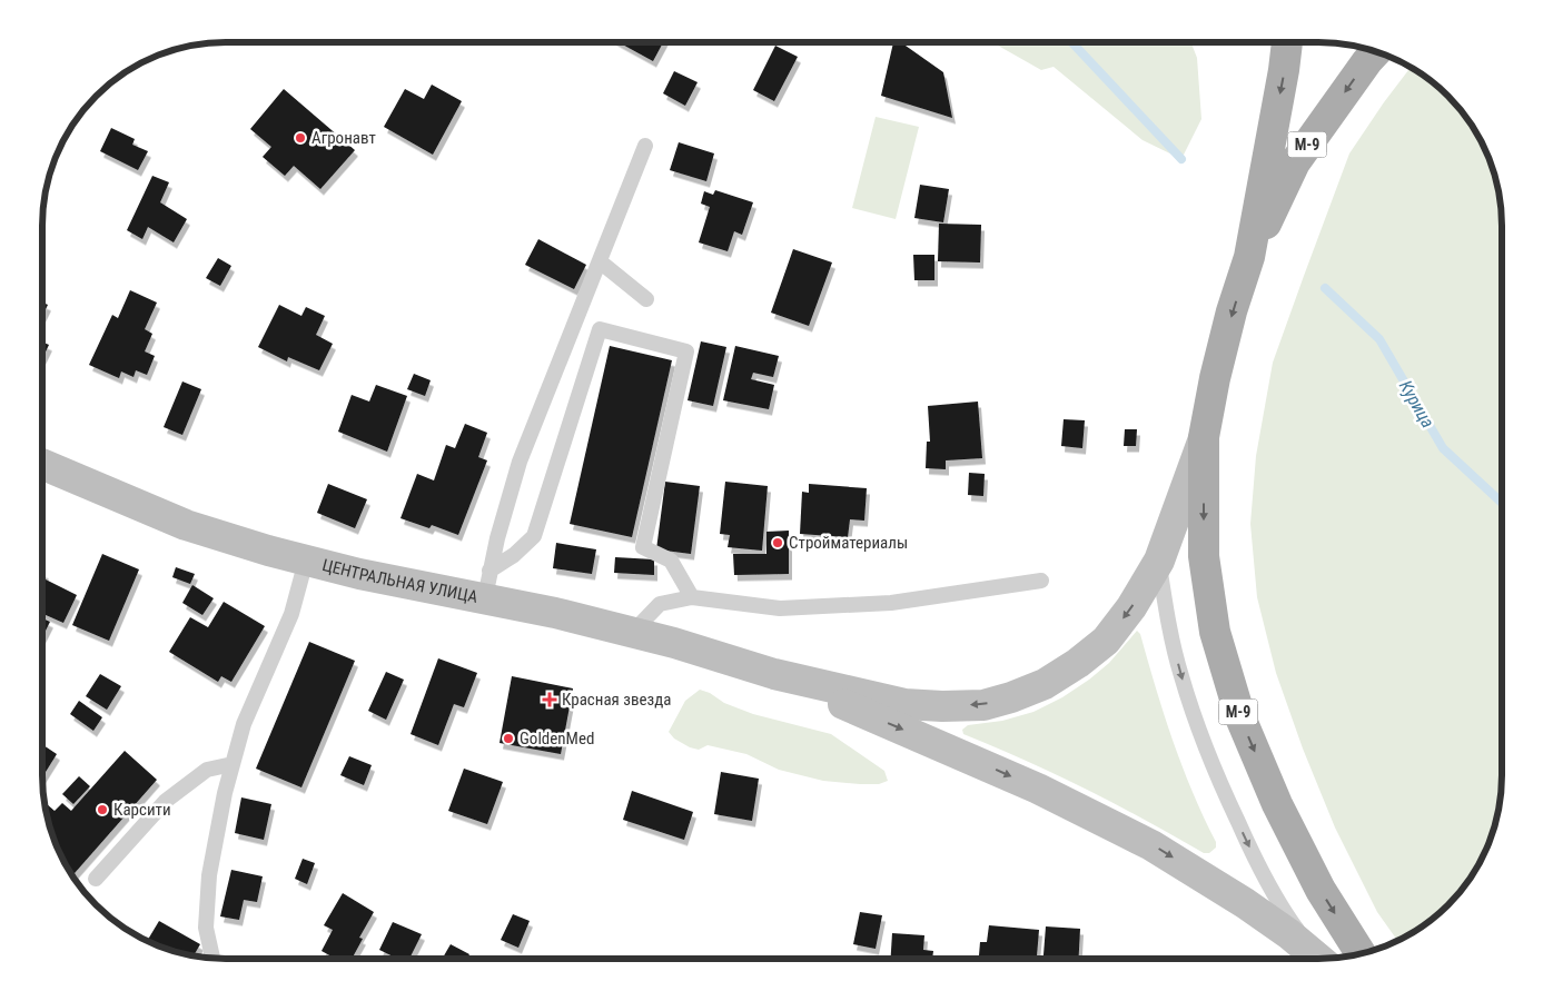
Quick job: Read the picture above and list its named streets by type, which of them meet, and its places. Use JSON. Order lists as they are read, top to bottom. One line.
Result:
{"streets":{"main road":["М-9","ЦЕНТРАЛЬНАЯ УЛИЦА"]},"crossings":[["М-9","ЦЕНТРАЛЬНАЯ УЛИЦА"]],"water":["Курица"],"places":{"other":["Агронавт","Стройматериалы","GoldenMed","Карсити"],"health":["Красная звезда"]}}
